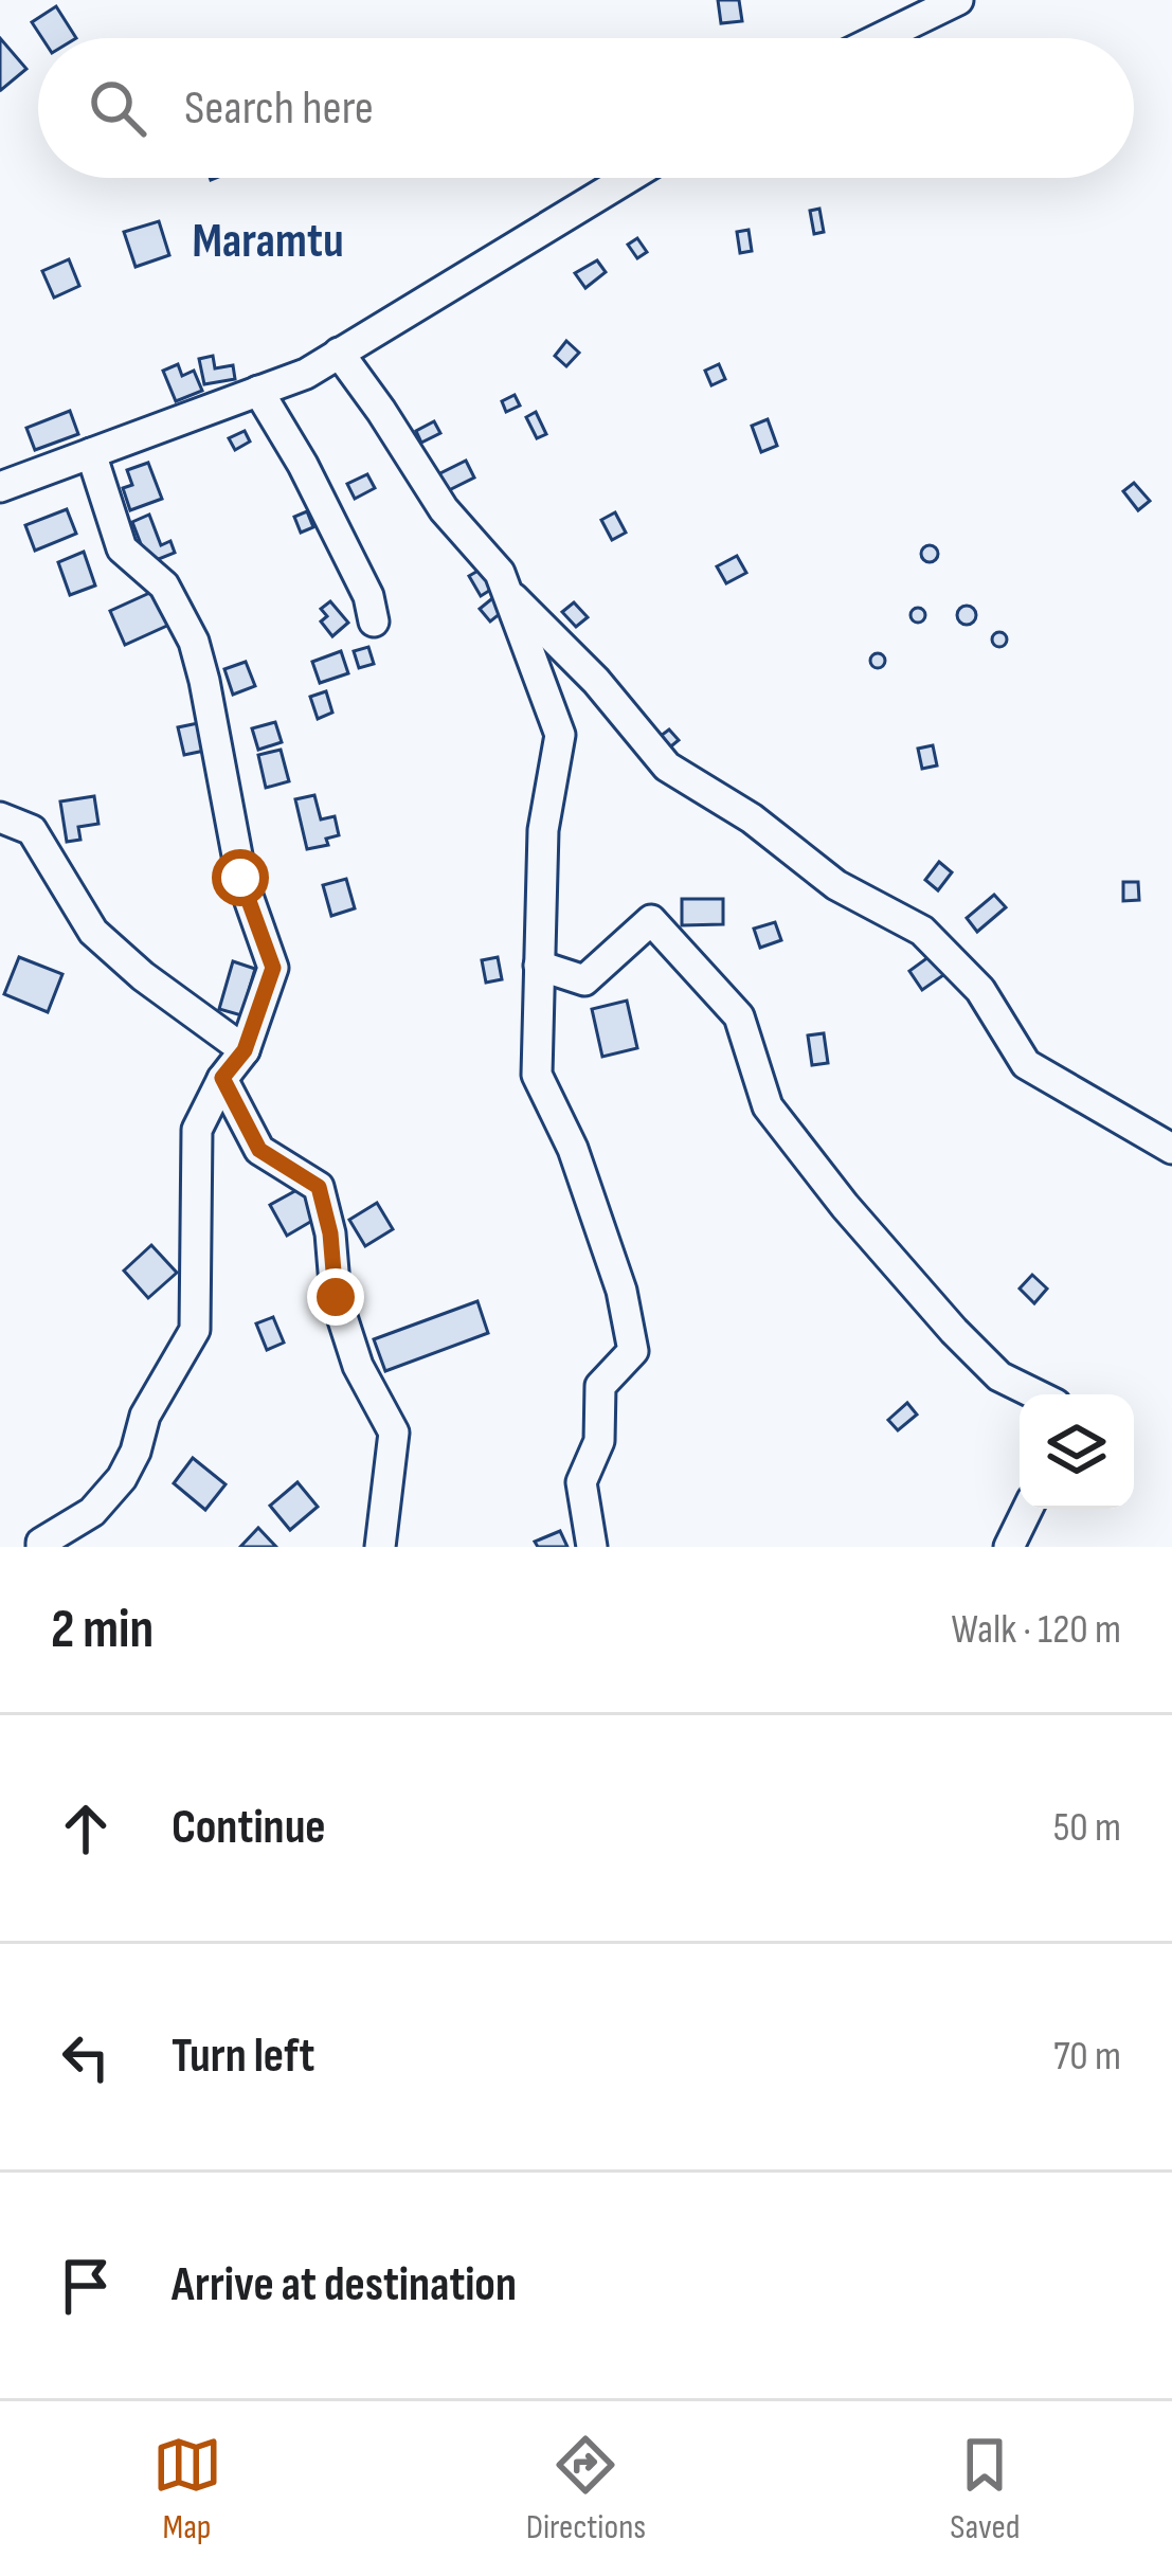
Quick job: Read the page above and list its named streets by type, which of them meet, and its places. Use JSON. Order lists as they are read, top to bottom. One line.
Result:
{"districts":["Maramtu"],"page":{"search":"Search here","heading":["2 min","Walk · 120 m"],"list":[["Continue","50 m"],["Turn left","70 m"],"Arrive at destination"],"nav":["Map","Directions","Saved"]}}
